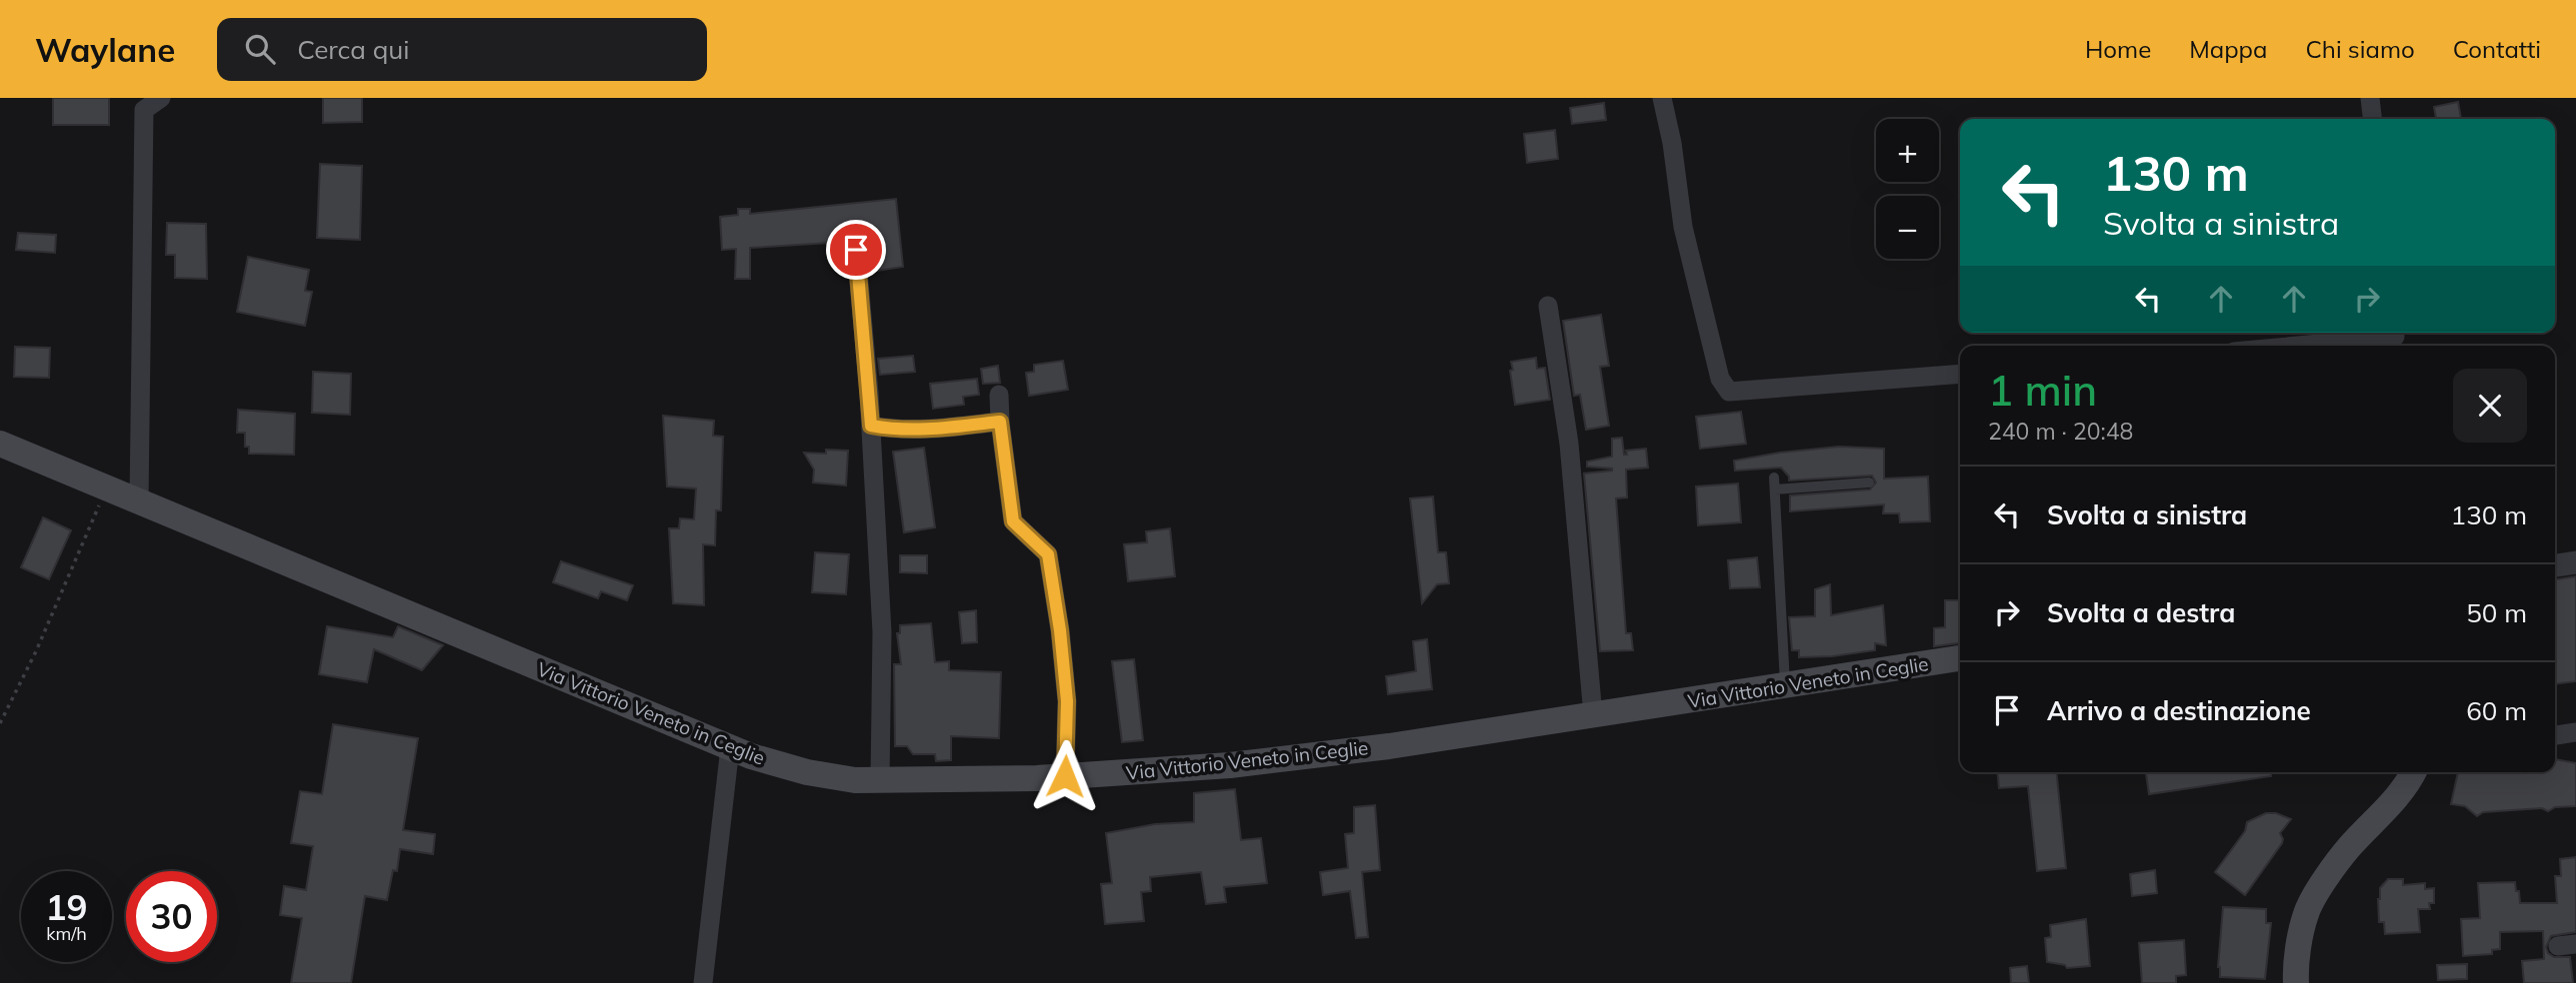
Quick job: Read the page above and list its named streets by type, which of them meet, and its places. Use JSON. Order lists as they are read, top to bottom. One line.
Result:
{"streets":{"main road":["Via Vittorio Veneto in Ceglie"]},"page":{"header":"Waylane","search":"Cerca qui","nav":["Home","Mappa","Chi siamo","Contatti"],"map_buttons":["+","−"],"turn":["130 m","Svolta a sinistra"],"heading":["1 min","240 m · 20:48"],"list":[{"name":"Svolta a sinistra","value":"130 m"},{"name":"Svolta a destra","value":"50 m"},{"name":"Arrivo a destinazione","value":"60 m"}],"speed":"19 km/h","limit":"30"}}
